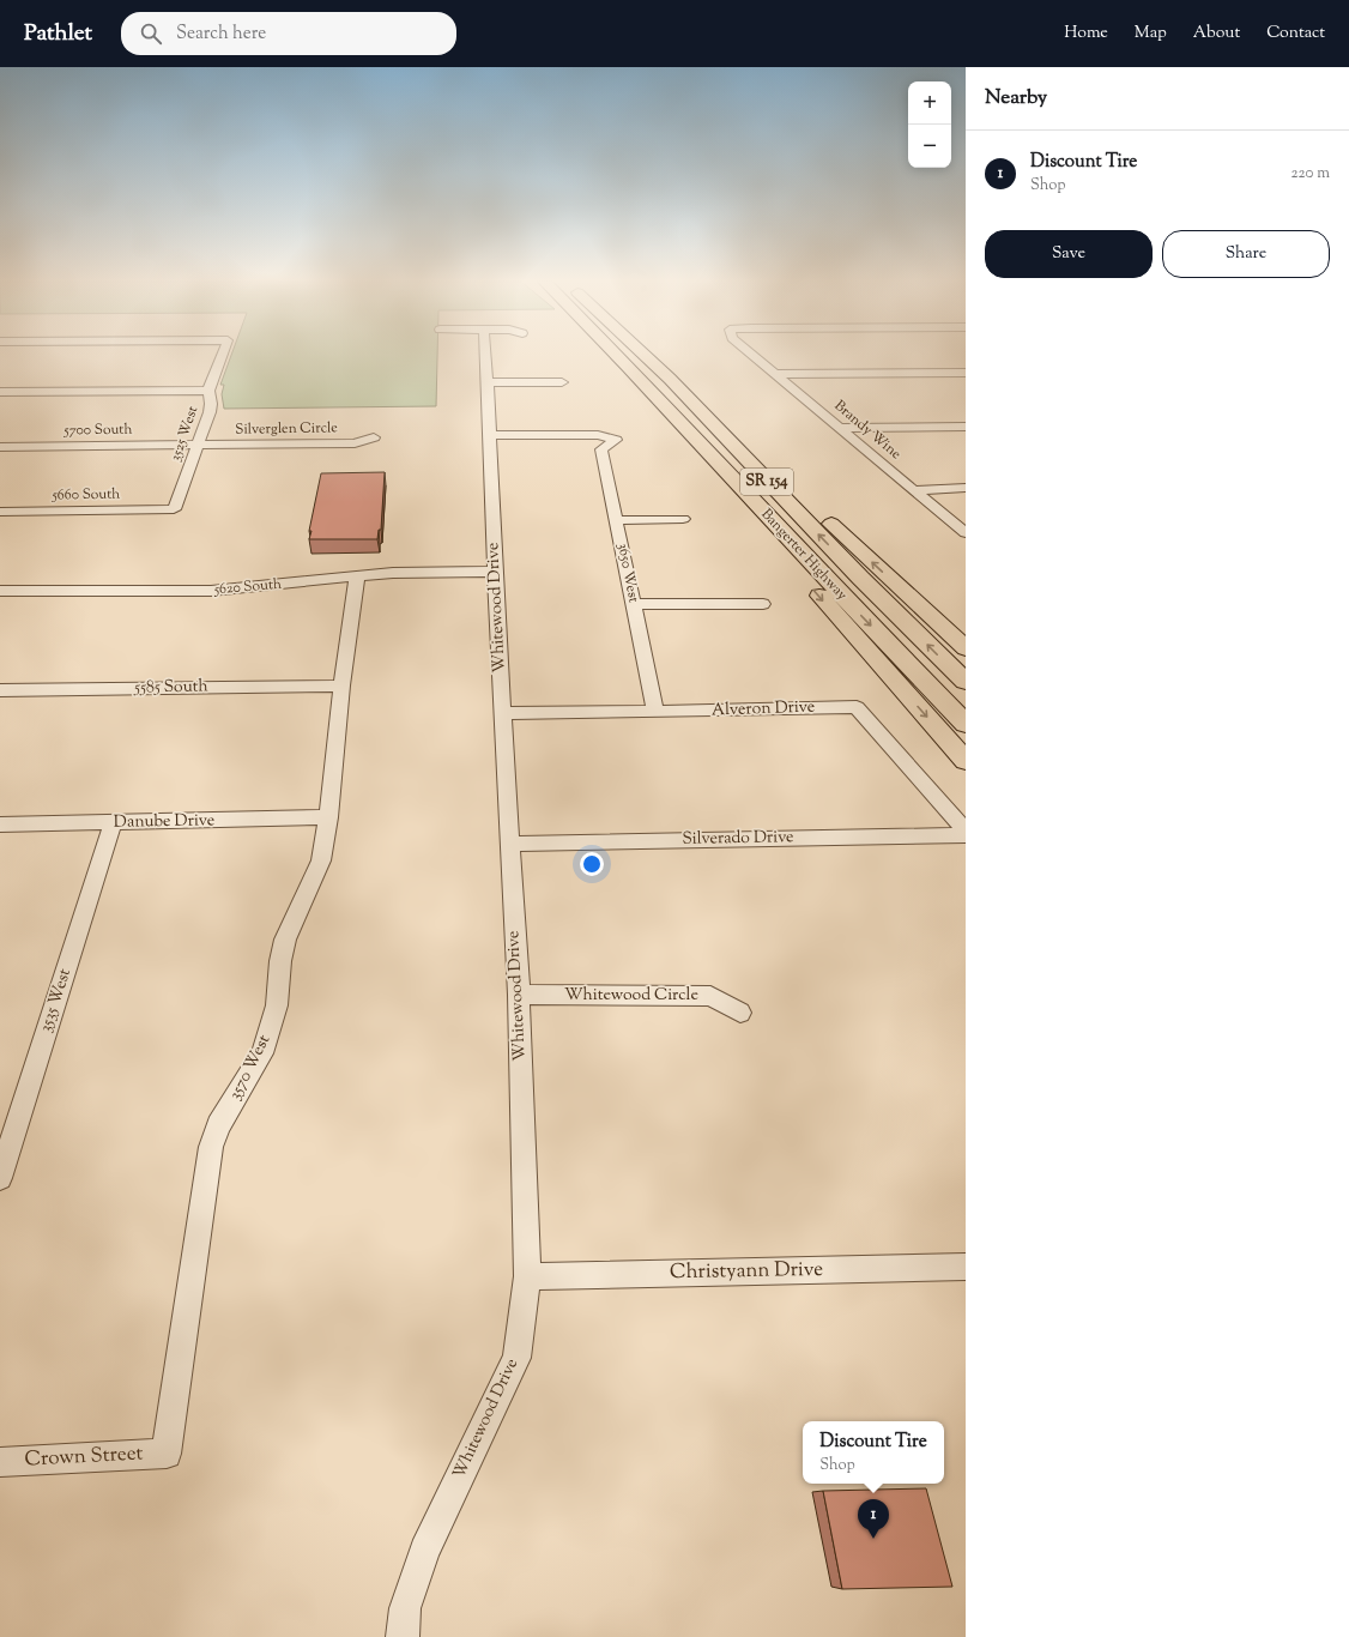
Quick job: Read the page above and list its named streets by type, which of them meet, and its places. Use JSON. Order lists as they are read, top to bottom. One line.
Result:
{"streets":{"highway":["SR 154","Bangerter Highway"],"street":["Silverglen Circle","5700 South","Brandy Wine","3525 West","5660 South","3650 West","5620 South","Whitewood Drive","5585 South","Alveron Drive","Danube Drive","Silverado Drive","Whitewood Circle","3535 West","3570 West","Christyann Drive","Crown Street"]},"crossings":[["Silverglen Circle","5700 South"],["Silverglen Circle","3525 West"],["5700 South","3525 West"],["3525 West","5660 South"],["3650 West","Whitewood Drive"],["3650 West","Alveron Drive"],["5620 South","Whitewood Drive"],["5620 South","3570 West"],["Whitewood Drive","Alveron Drive"],["Whitewood Drive","Silverado Drive"],["Whitewood Drive","Whitewood Circle"],["Whitewood Drive","Christyann Drive"],["5585 South","3570 West"],["Danube Drive","3535 West"],["Danube Drive","3570 West"],["3570 West","Crown Street"]],"page":{"header":"Pathlet","search":"Search here","nav":["Home","Map","About","Contact"],"heading":"Nearby","map_buttons":["+","−"],"list":[{"mark":"1","name":"Discount Tire","note":"Shop","value":"220 m"}],"buttons":["Save","Share"],"popup":["Discount Tire","Shop"],"pins":"1"}}
